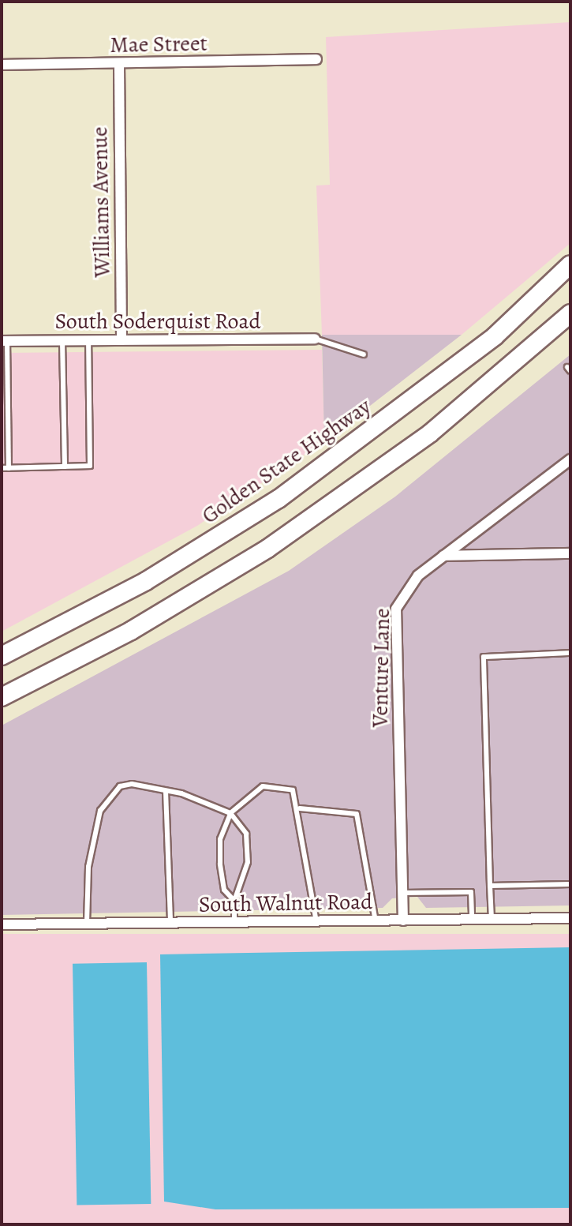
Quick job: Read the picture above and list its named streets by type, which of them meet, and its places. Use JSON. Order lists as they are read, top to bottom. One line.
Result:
{"streets":{"highway":["Golden State Highway"],"street":["Mae Street","Williams Avenue","South Soderquist Road","Venture Lane","South Walnut Road"]},"crossings":[["Mae Street","Williams Avenue"],["Williams Avenue","South Soderquist Road"],["Venture Lane","South Walnut Road"]]}
